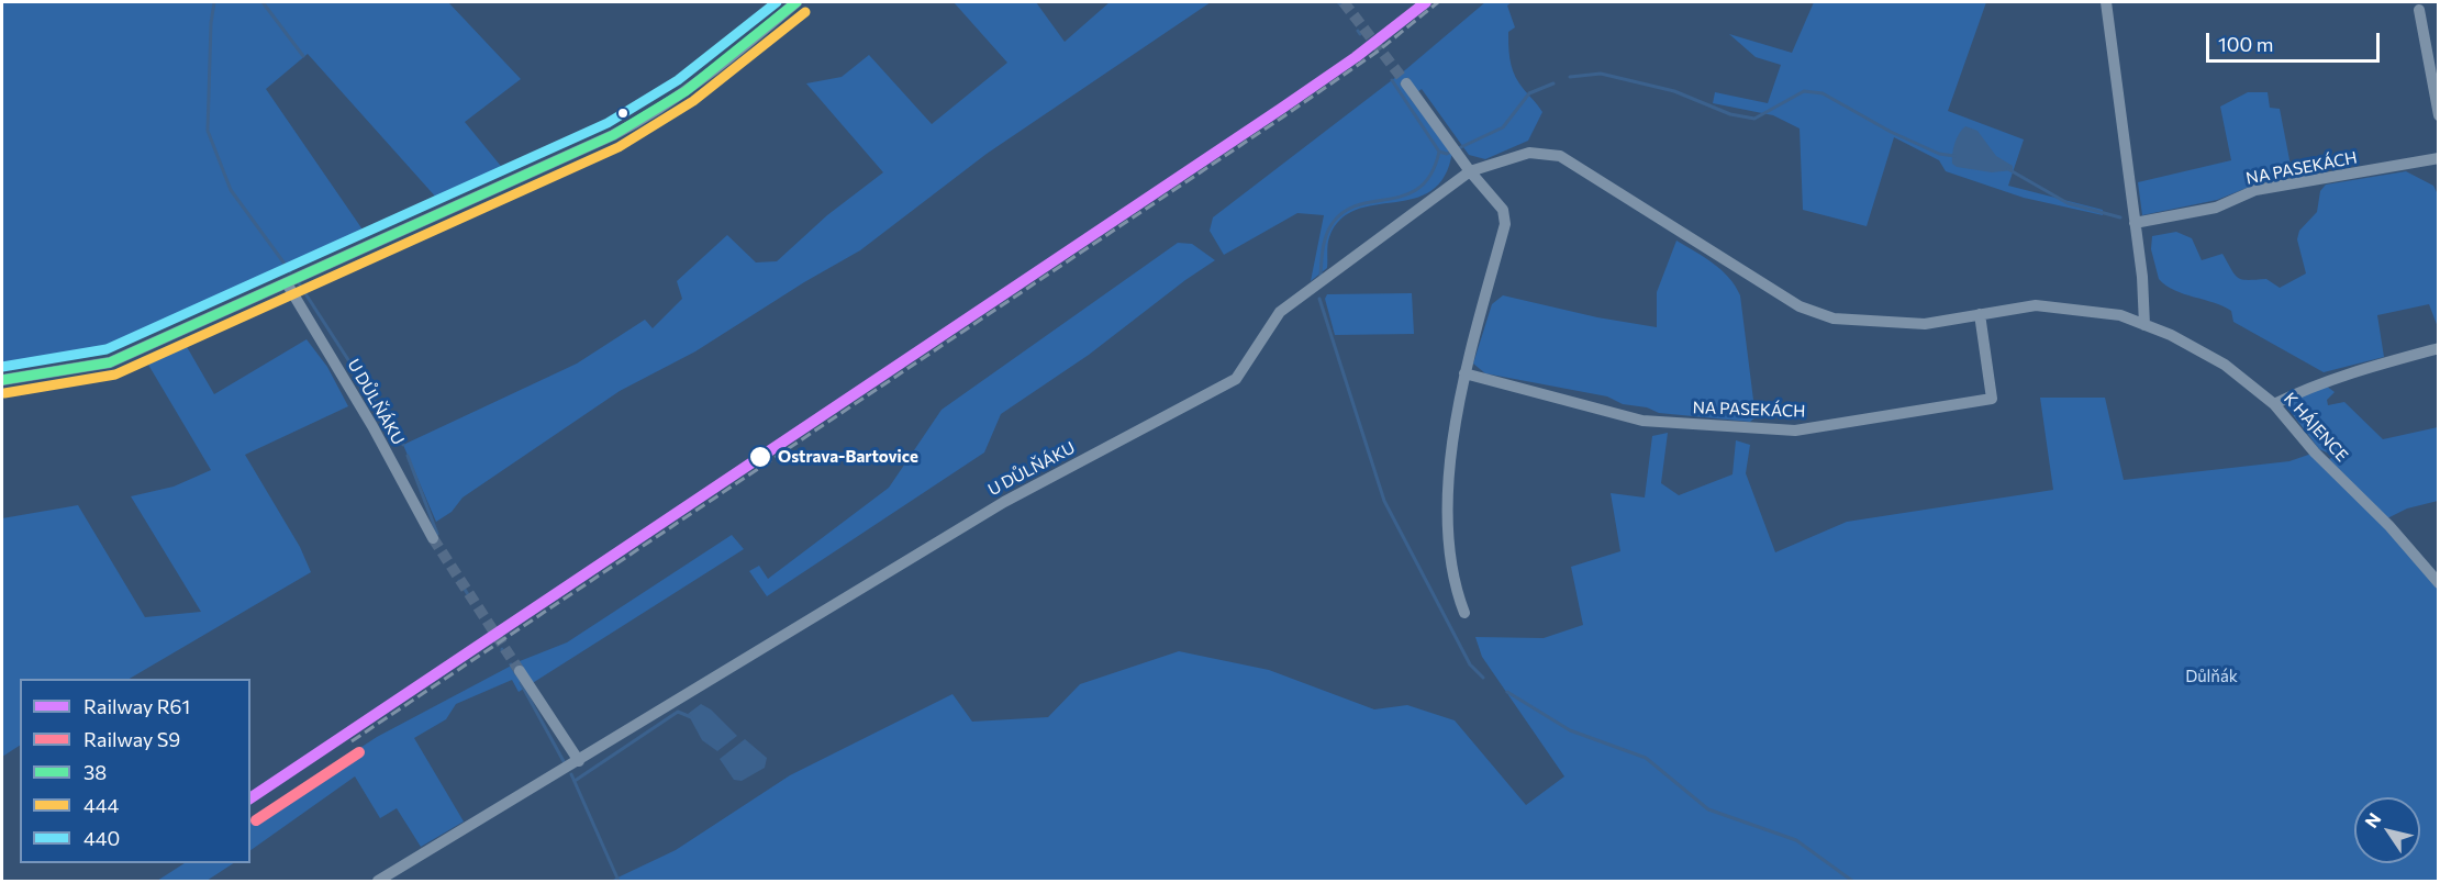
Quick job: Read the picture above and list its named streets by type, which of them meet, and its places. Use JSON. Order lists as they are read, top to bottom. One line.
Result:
{"streets":{"street":["NA PASEKÁCH","U DŮLŇÁKU","K HÁJENCE"]},"parks":["Důlňák"],"places":["Ostrava-Bartovice"],"lines":["rail line R61","transit line 38","transit line 440","transit line 444","rail line S9"],"legend":["Railway R61","Railway S9","38","444","440"],"scale_bar":"100 m","north":"top left"}
